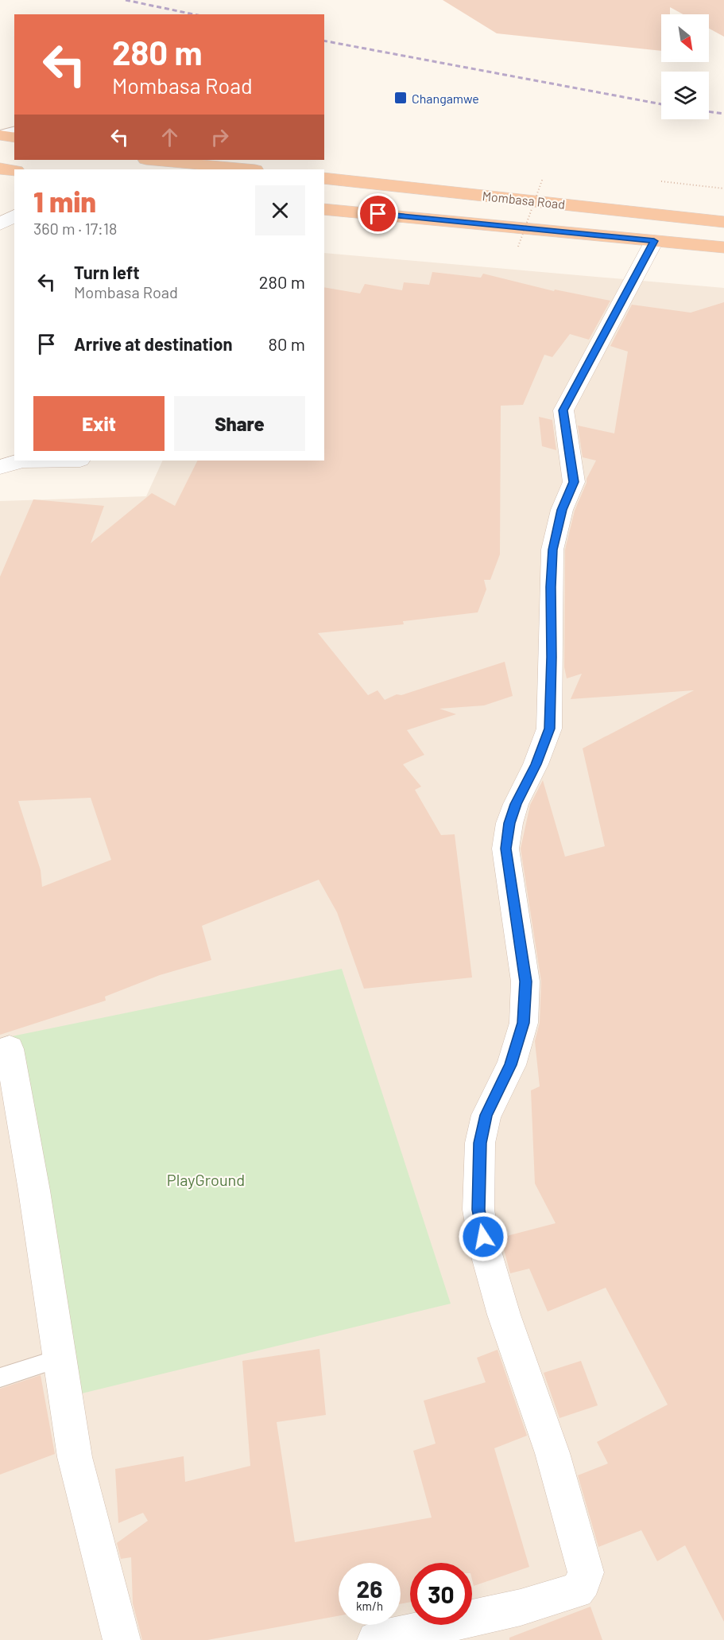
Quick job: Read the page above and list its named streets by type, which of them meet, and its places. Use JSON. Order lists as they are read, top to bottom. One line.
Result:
{"streets":{"highway":["Mombasa Road"]},"parks":["PlayGround"],"places":{"transit":["Changamwe"]},"north":"bottom right","page":{"turn":["280 m","Mombasa Road"],"heading":["1 min","360 m · 17:18"],"list":[{"name":"Turn left","note":"Mombasa Road","value":"280 m"},{"name":"Arrive at destination","value":"80 m"}],"buttons":["Exit","Share"],"speed":"26 km/h","limit":"30"}}
